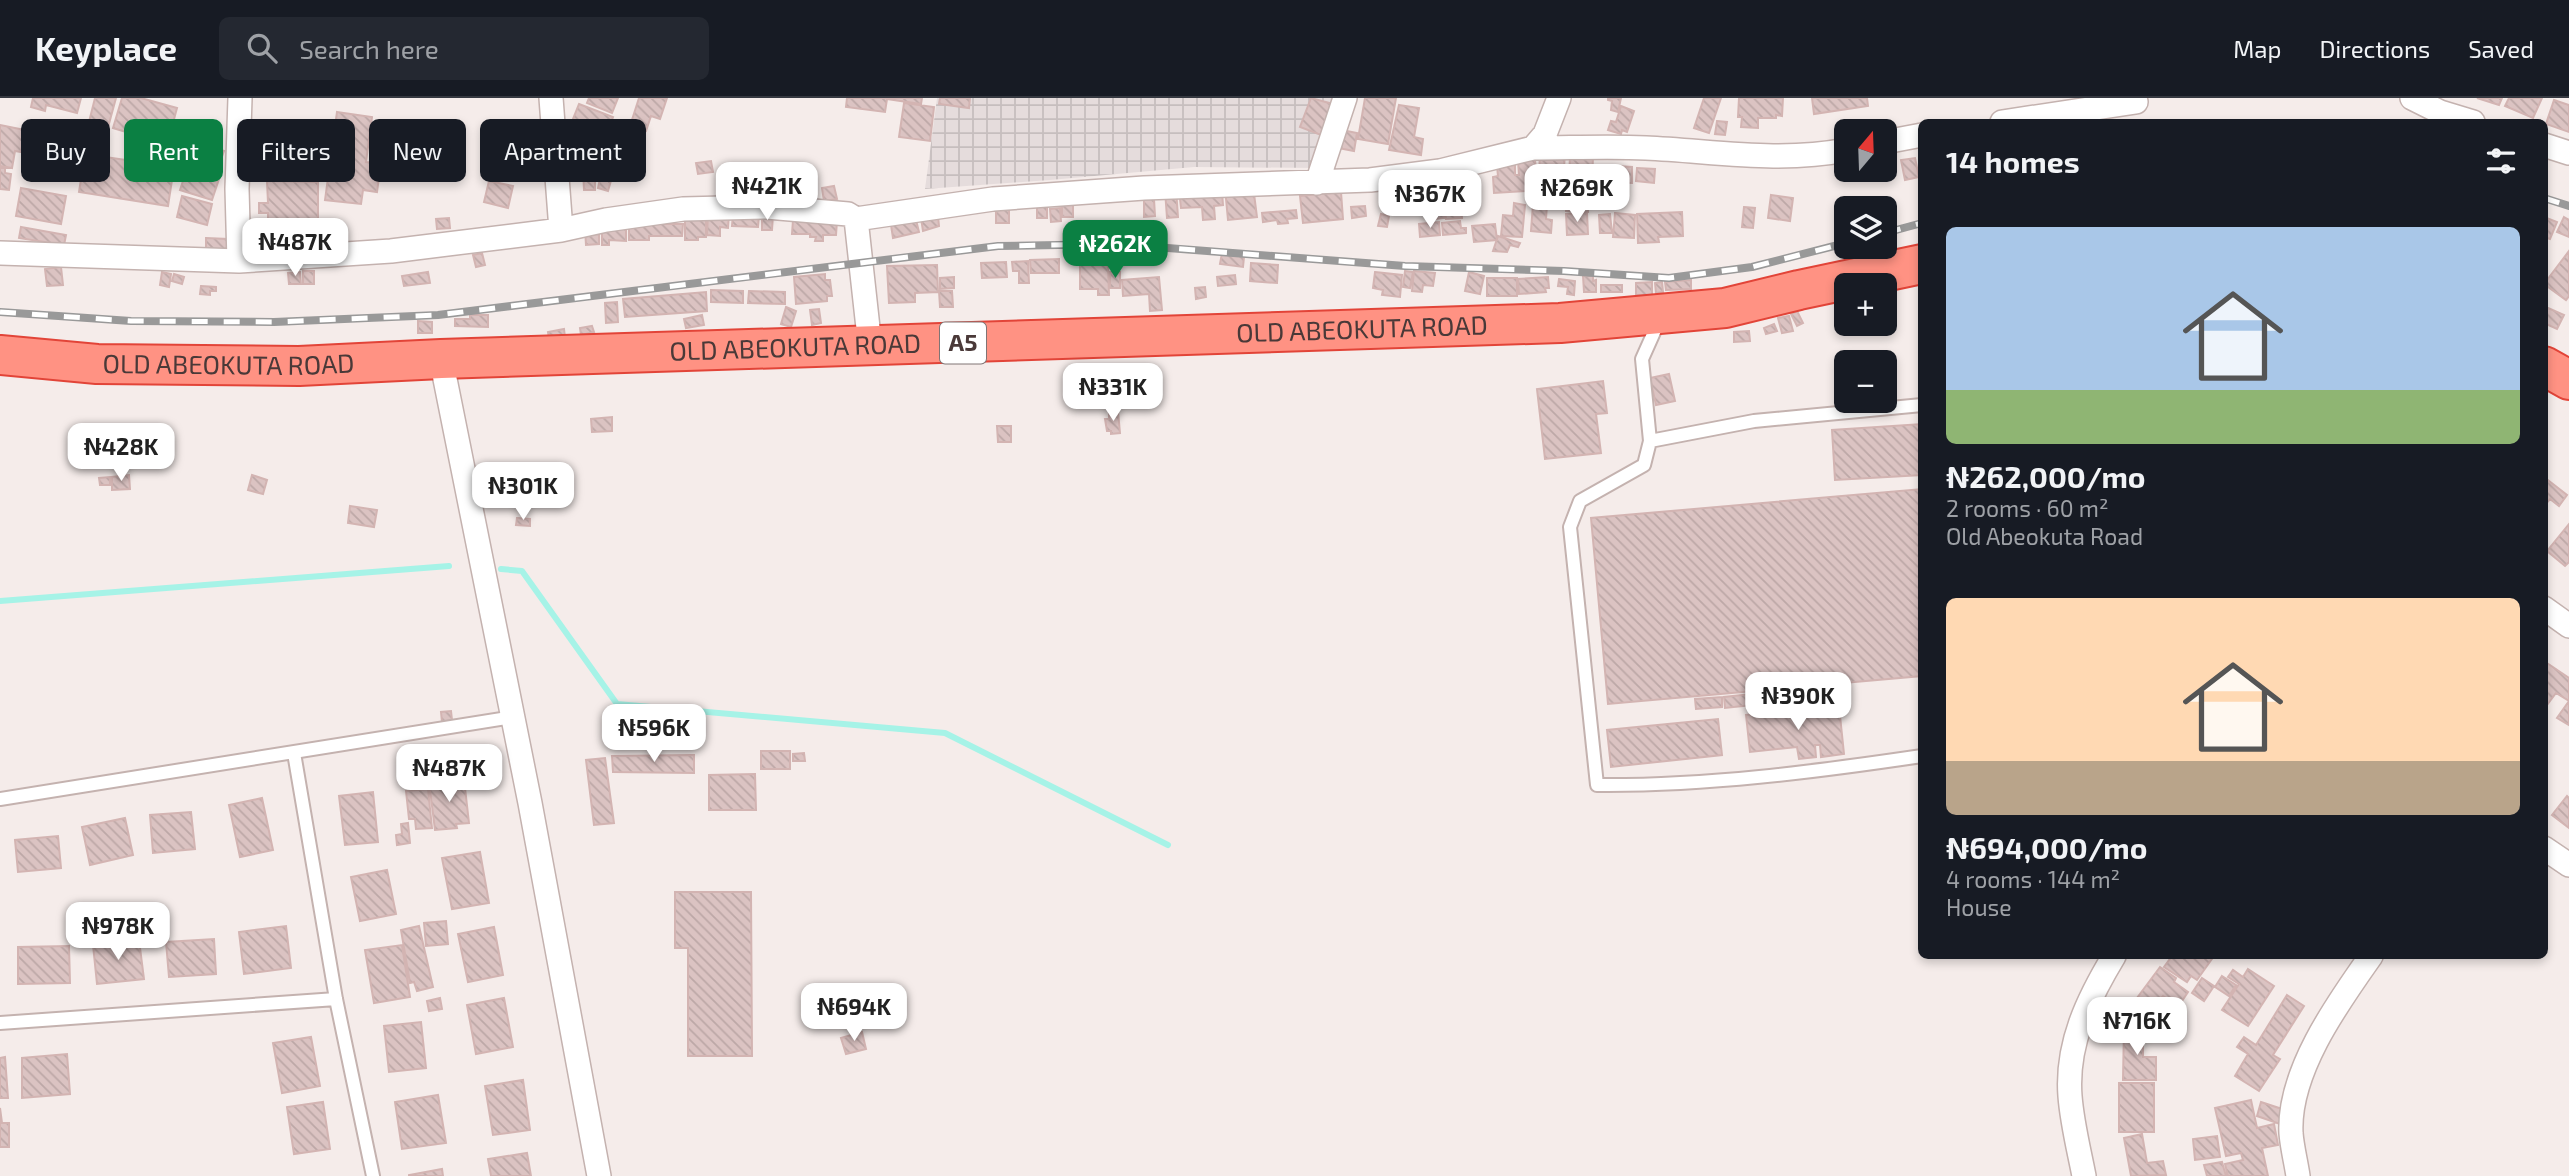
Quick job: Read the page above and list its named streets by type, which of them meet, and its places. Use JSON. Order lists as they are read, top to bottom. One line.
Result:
{"streets":{"highway":["OLD ABEOKUTA ROAD","A5"]},"north":"top","page":{"header":"Keyplace","search":"Search here","nav":["Map","Directions","Saved"],"map_buttons":["+","−"],"chip":["Buy","Rent","Filters","New","Apartment"],"heading":"14 homes","price":["₦421K","₦269K","₦367K","₦487K","₦262K","₦331K","₦428K","₦301K","₦390K","₦596K","₦487K","₦978K","₦694K","₦716K"],"list":[{"name":"₦262,000/mo","note":"2 rooms · 60 m² · Old Abeokuta Road"},{"name":"₦694,000/mo","note":"4 rooms · 144 m² · House"}]}}
